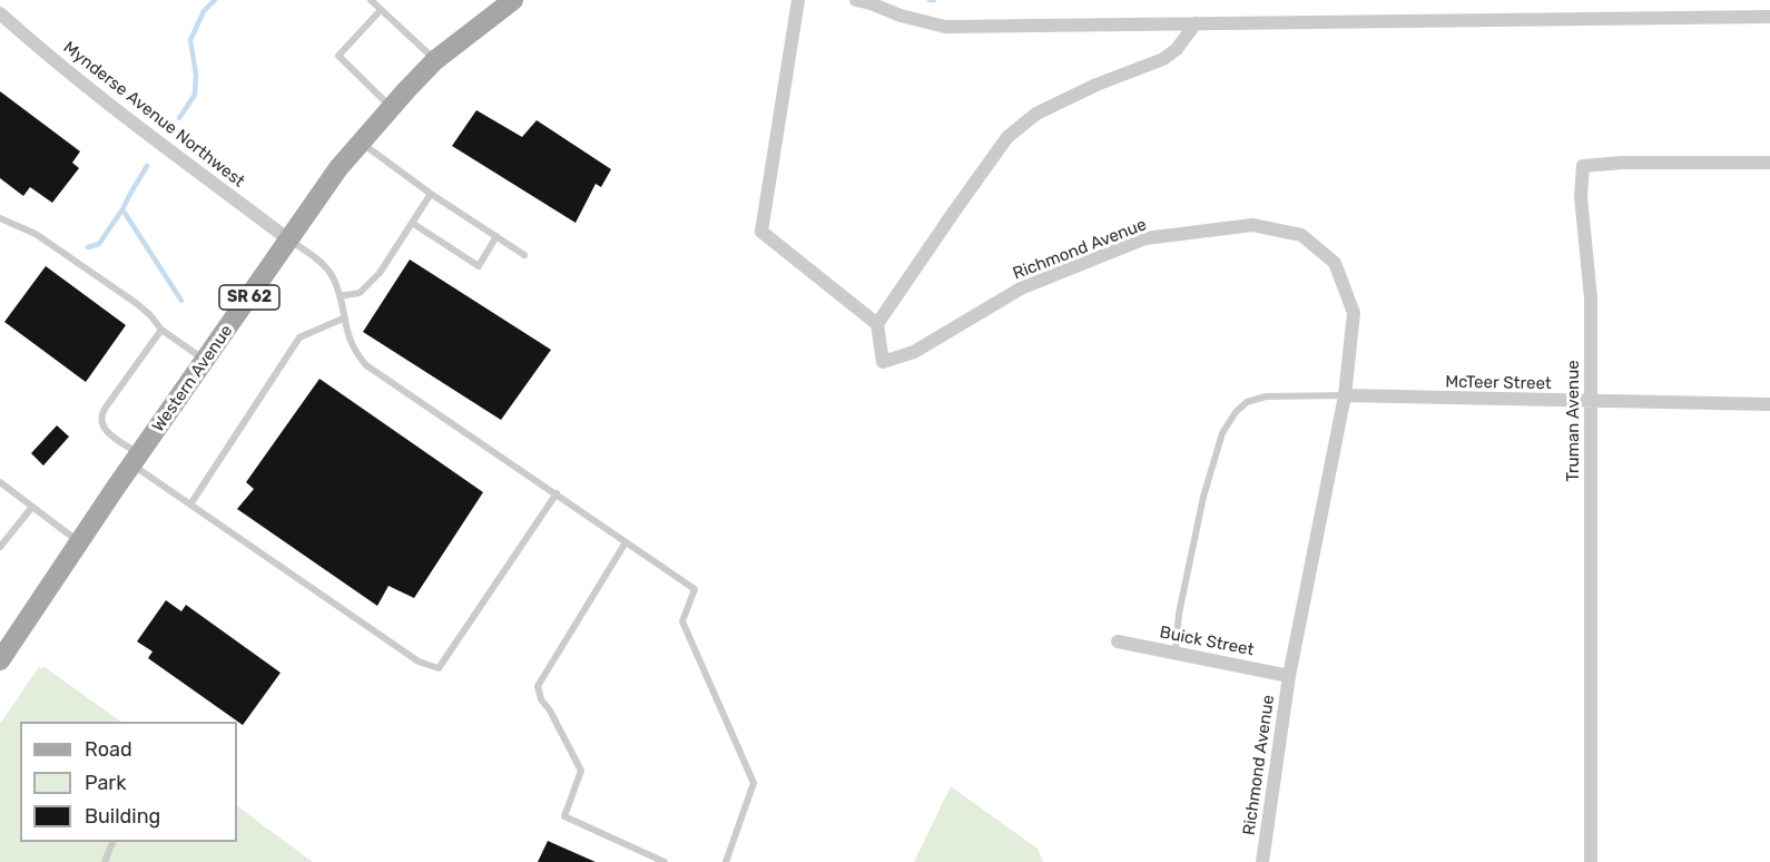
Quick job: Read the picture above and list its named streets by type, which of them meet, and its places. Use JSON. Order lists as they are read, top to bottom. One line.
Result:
{"streets":{"main road":["SR 62","Western Avenue"],"street":["Mynderse Avenue Northwest","Richmond Avenue","McTeer Street","Truman Avenue","Buick Street"]},"crossings":[["Mynderse Avenue Northwest","Western Avenue"],["Richmond Avenue","McTeer Street"],["Richmond Avenue","Buick Street"],["McTeer Street","Truman Avenue"]],"legend":["Road","Park","Building"]}
